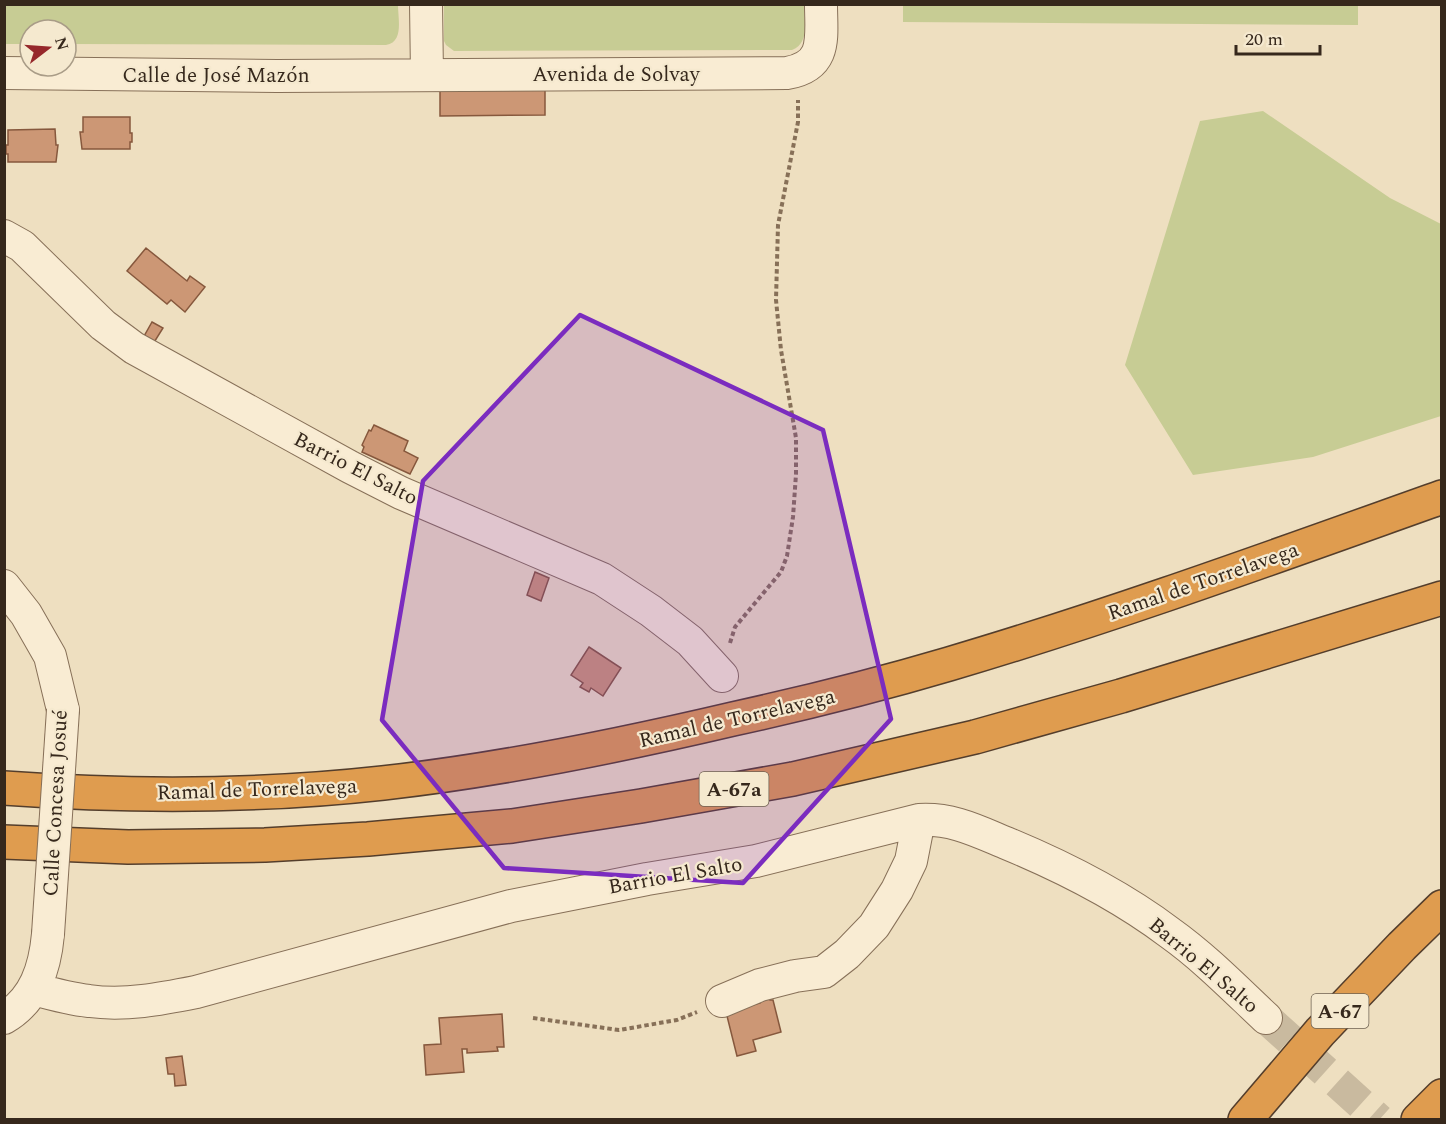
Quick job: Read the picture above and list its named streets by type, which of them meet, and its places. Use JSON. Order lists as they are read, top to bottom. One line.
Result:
{"streets":{"highway":["Ramal de Torrelavega","A-67a","A-67"],"street":["Avenida de Solvay","Calle de José Mazón","Barrio El Salto","Calle Concesa Josué"]},"crossings":[["Avenida de Solvay","Calle de José Mazón"],["Barrio El Salto","Calle Concesa Josué"]],"scale_bar":"20 m","north":"right"}
